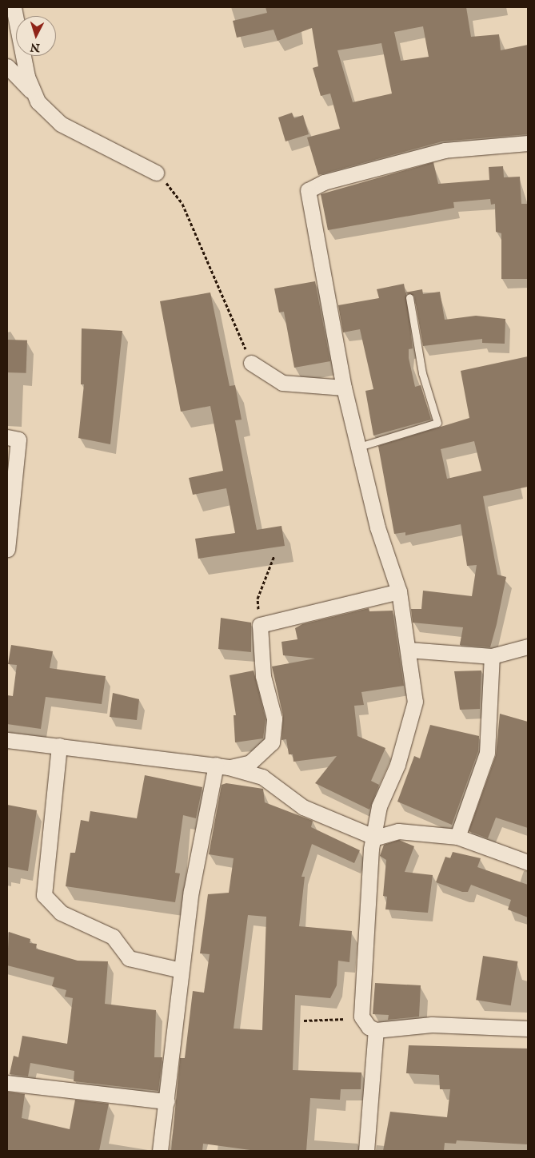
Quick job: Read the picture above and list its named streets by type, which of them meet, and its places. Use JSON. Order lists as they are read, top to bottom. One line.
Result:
{"north":"bottom"}
